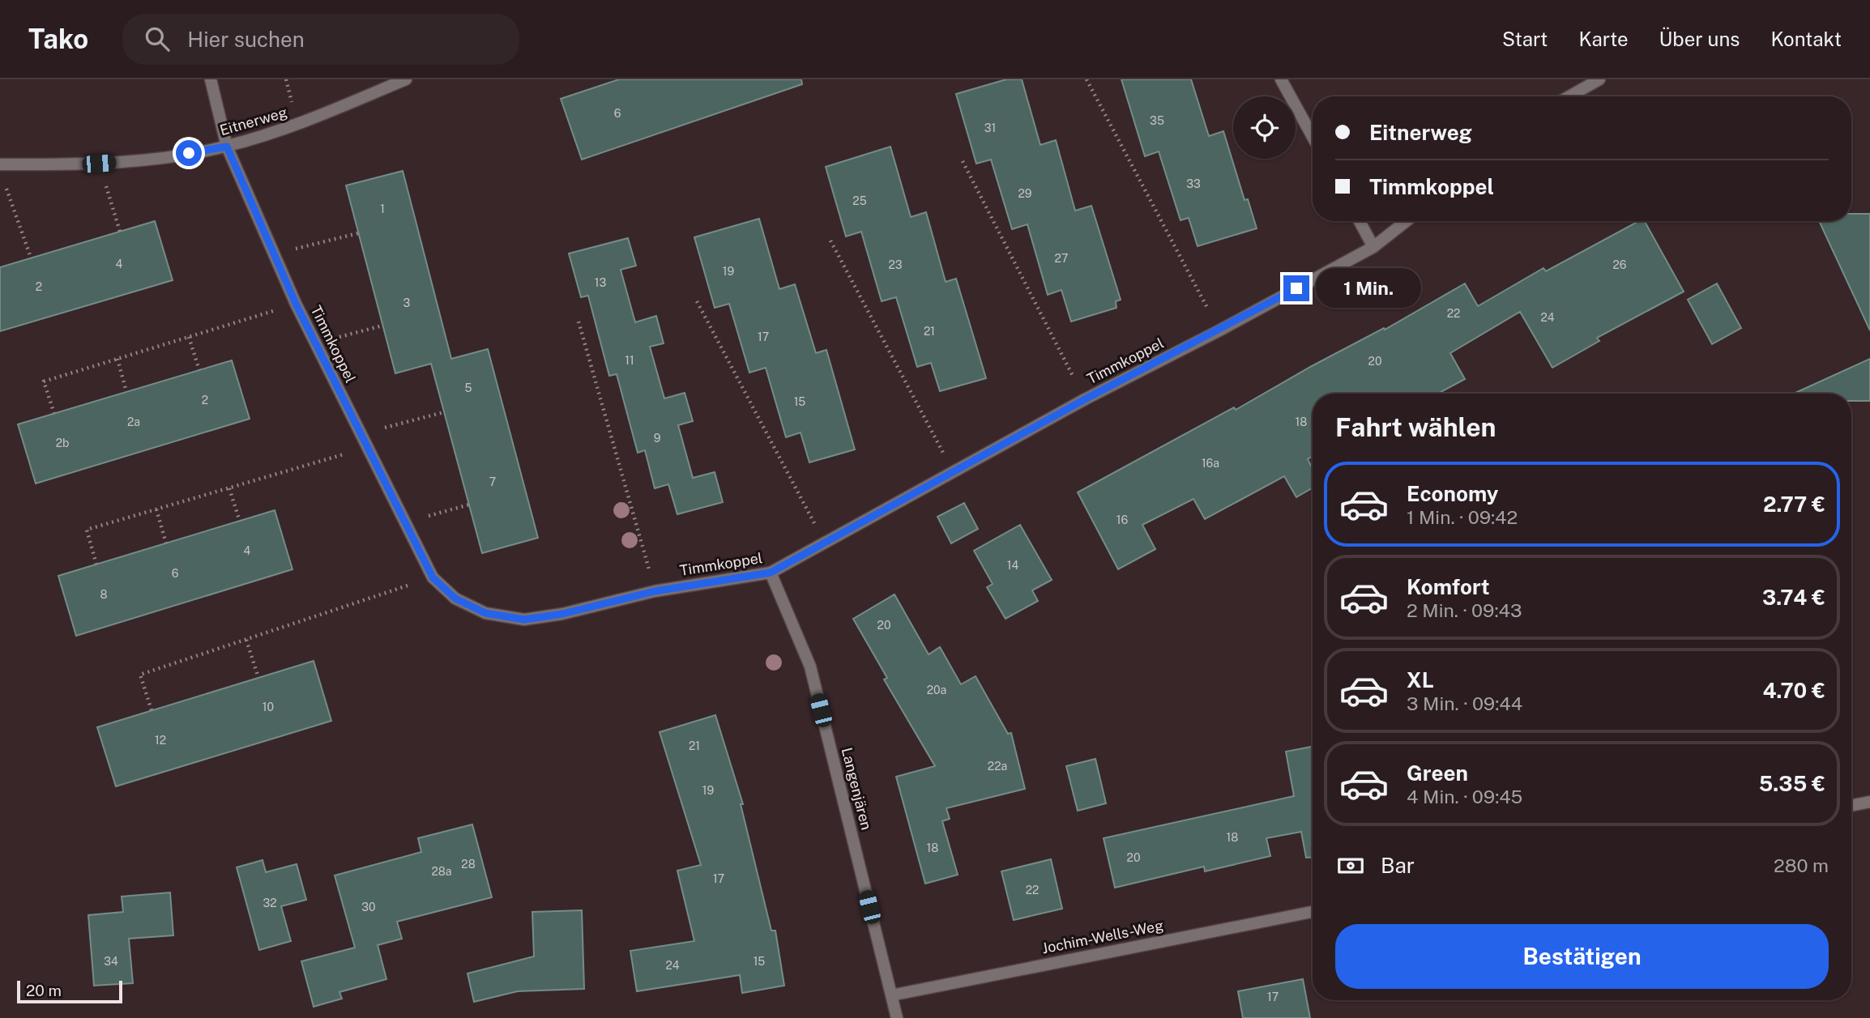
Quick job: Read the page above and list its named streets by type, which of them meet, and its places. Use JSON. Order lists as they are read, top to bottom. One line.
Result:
{"streets":{"street":["Eitnerweg","Timmkoppel","Langenjären","Jochim-Wells-Weg"]},"crossings":[["Eitnerweg","Timmkoppel"],["Timmkoppel","Langenjären"],["Langenjären","Jochim-Wells-Weg"]],"house_numbers":["6","35","31","33","29","25","1","27","4","23","26","19","13","2","3","22","24","21","17","11","20","5","2","15","2a","18","9","2b","16a","7","16","4","14","6","8","20","20a","10","12","21","22a","19","18","18","20","28","28a","17","22","32","30","34","15","24","17"],"scale_bar":"20 m","page":{"header":"Tako","search":"Hier suchen","nav":["Start","Karte","Über uns","Kontakt"],"banner":["Eitnerweg","Timmkoppel"],"bubble":"1 Min.","heading":"Fahrt wählen","list":[{"name":"Economy","note":"1 Min. · 09:42","value":"2.77 €"},{"name":"Komfort","note":"2 Min. · 09:43","value":"3.74 €"},{"name":"XL","note":"3 Min. · 09:44","value":"4.70 €"},{"name":"Green","note":"4 Min. · 09:45","value":"5.35 €"}],"pay":["Bar","280 m"],"buttons":"Bestätigen","scale":"20 m"}}
